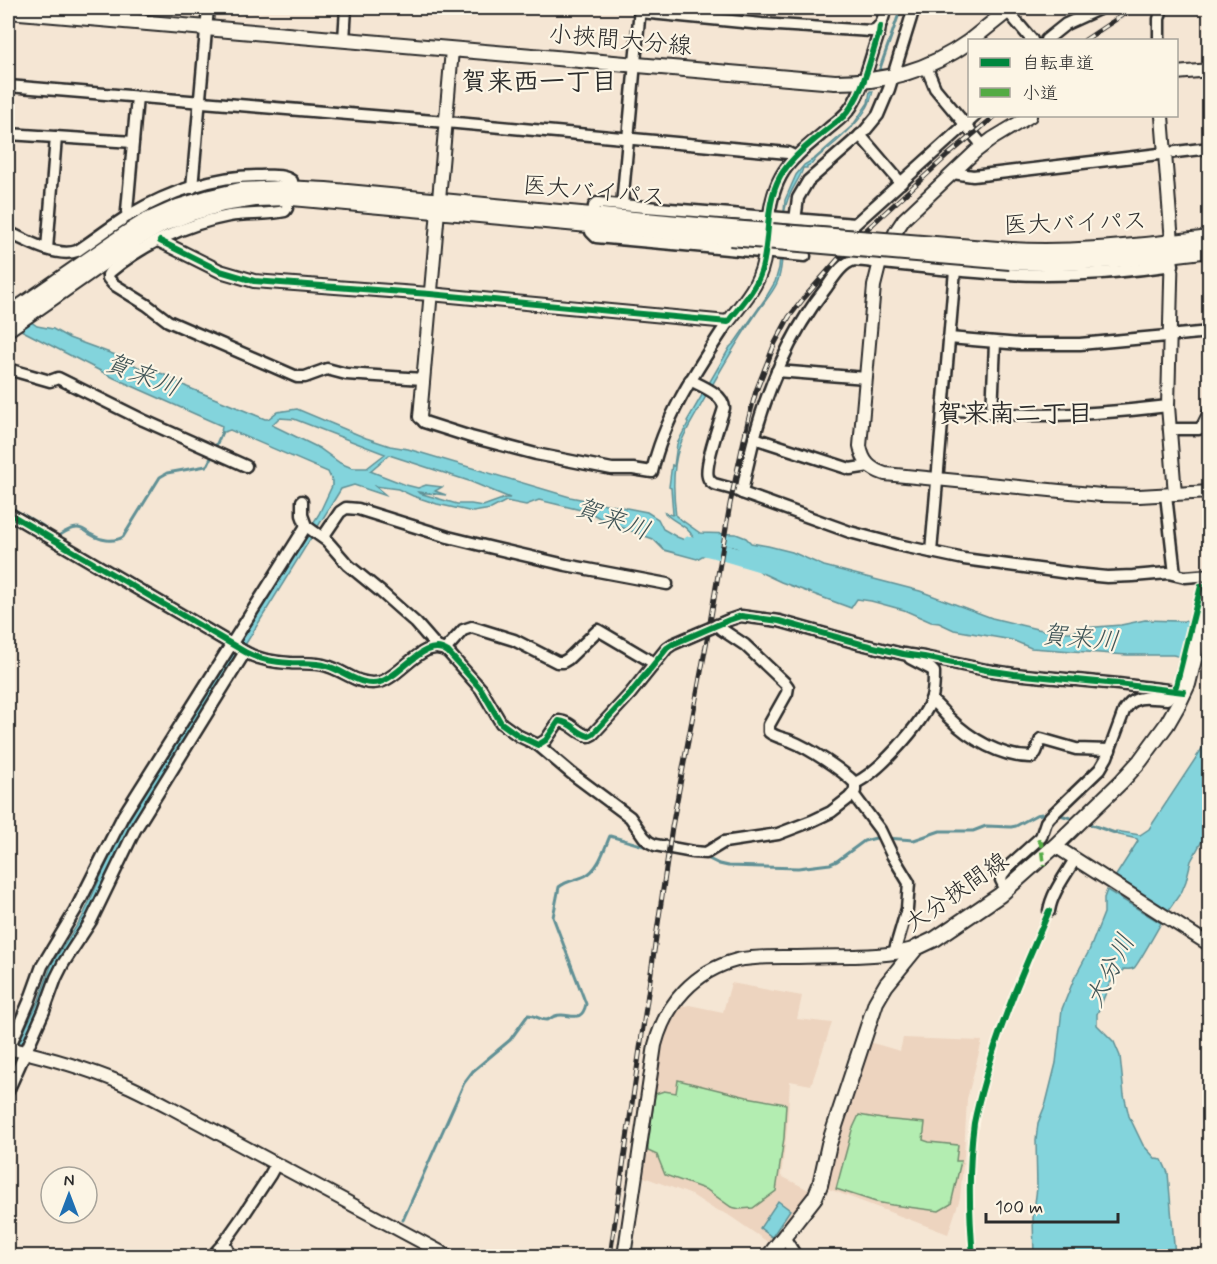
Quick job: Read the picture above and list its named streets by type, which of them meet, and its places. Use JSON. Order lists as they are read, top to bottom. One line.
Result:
{"streets":{"main road":["小挾間大分線","医大バイパス","大分挾間線"]},"districts":["賀来西一丁目","賀来南二丁目"],"water":["賀来川","大分川"],"legend":["自転車道","小道"],"scale_bar":"100 m","north":"top"}
